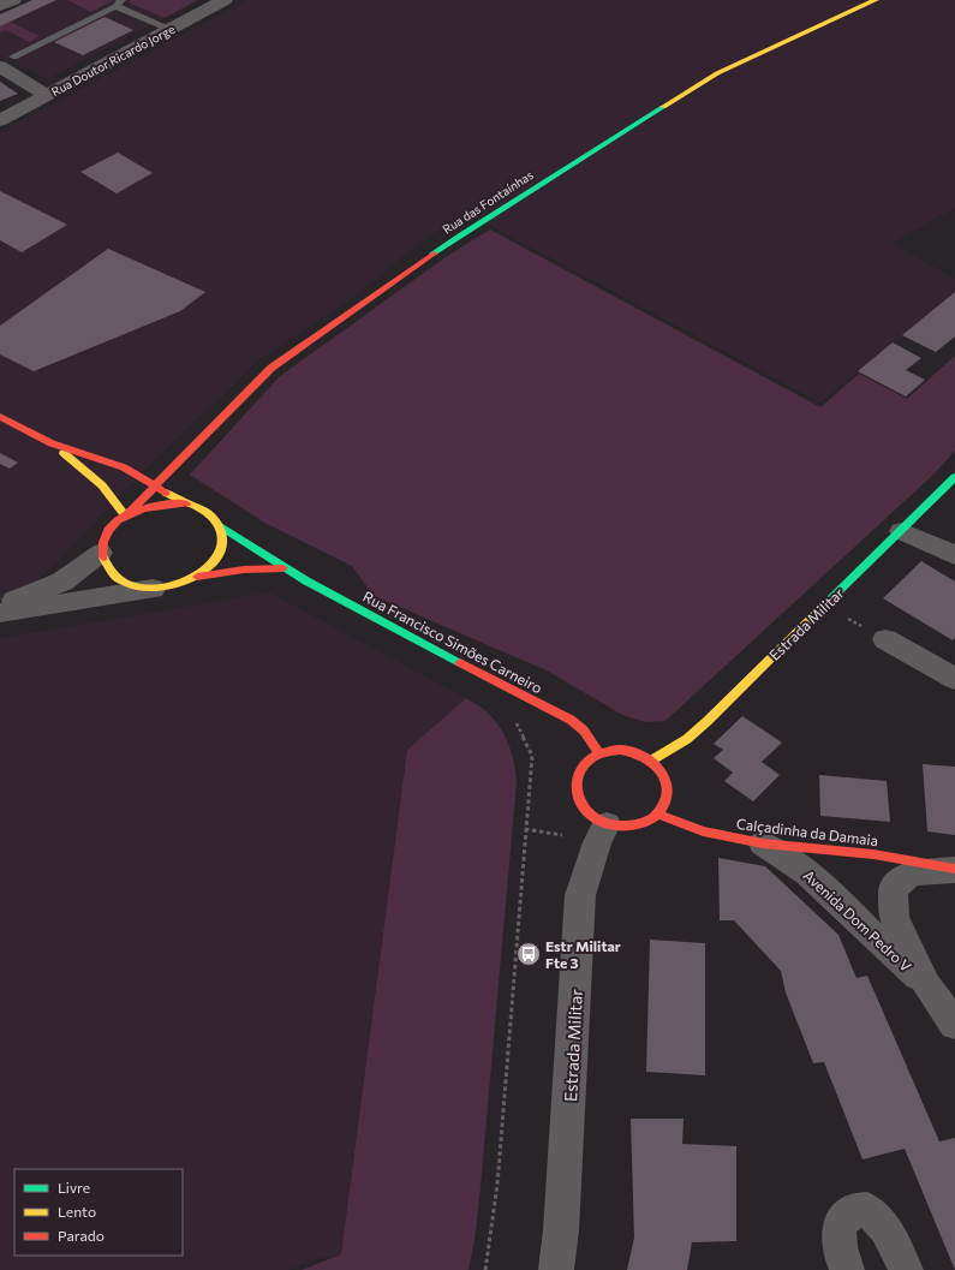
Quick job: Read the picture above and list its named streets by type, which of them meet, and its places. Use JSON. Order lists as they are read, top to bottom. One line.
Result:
{"streets":{"street":["Rua Doutor Ricardo Jorge","Rua das Fontaínhas","Estrada Militar","Rua Francisco Simões Carneiro","Calçadinha da Damaia","Avenida Dom Pedro V"]},"crossings":[["Rua das Fontaínhas","Rua Francisco Simões Carneiro"],["Estrada Militar","Rua Francisco Simões Carneiro"],["Estrada Militar","Calçadinha da Damaia"],["Rua Francisco Simões Carneiro","Calçadinha da Damaia"],["Calçadinha da Damaia","Avenida Dom Pedro V"]],"places":{"bus stop":["Estr Militar Fte 3"]},"legend":["Livre","Lento","Parado"]}
